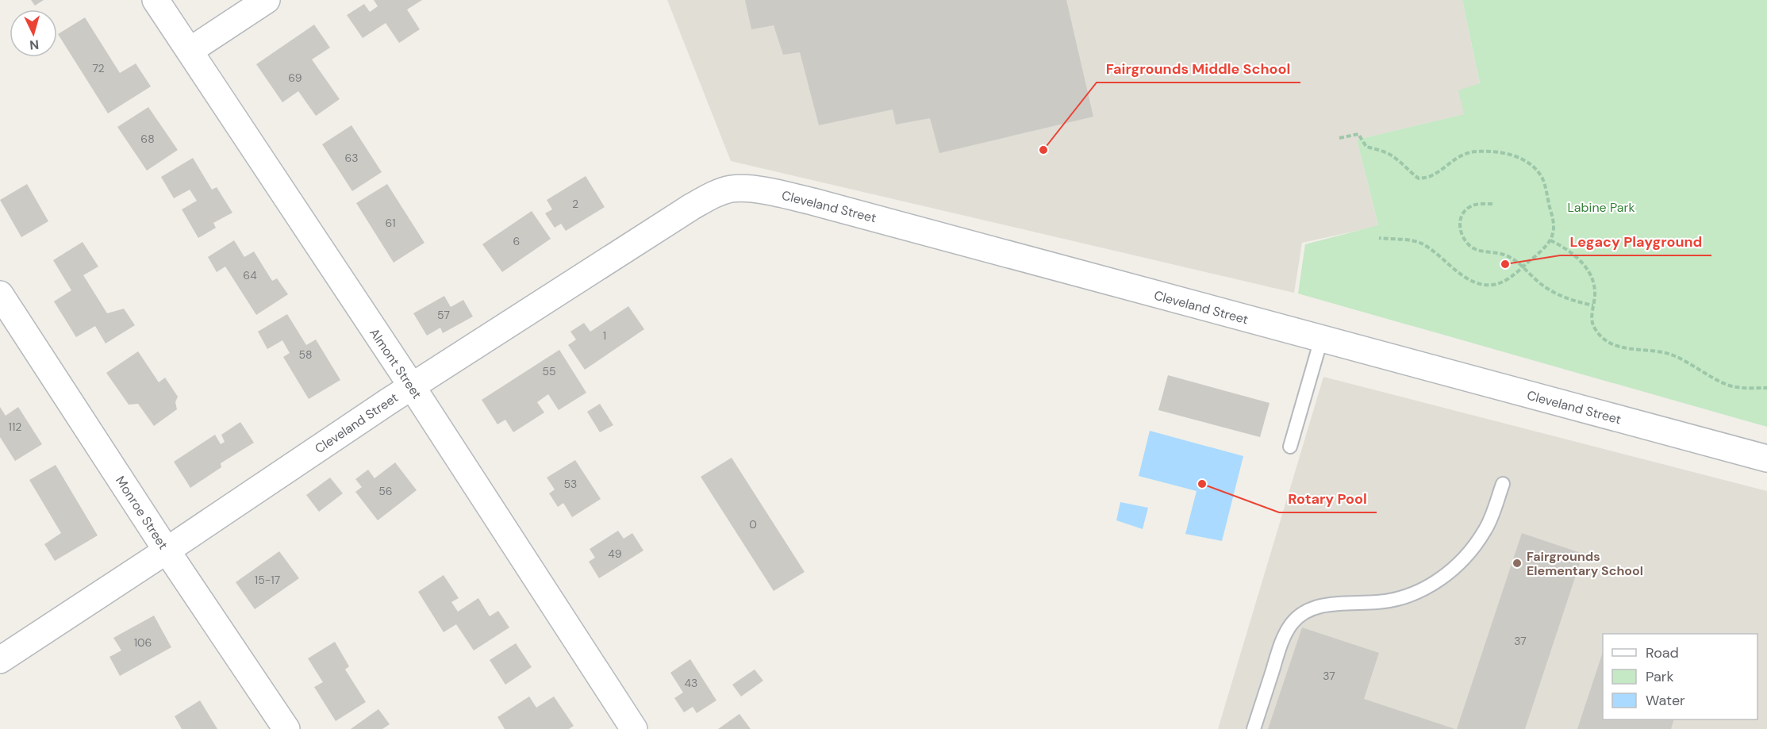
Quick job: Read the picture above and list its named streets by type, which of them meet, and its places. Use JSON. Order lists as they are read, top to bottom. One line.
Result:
{"streets":{"street":["Cleveland Street","Almont Street","Monroe Street"]},"crossings":[["Cleveland Street","Almont Street"],["Cleveland Street","Monroe Street"]],"parks":["Labine Park"],"places":["Fairgrounds Middle School","Legacy Playground","Rotary Pool","Fairgrounds Elementary School"],"house_numbers":["72","69","68","63","2","61","6","64","57","1","58","55","112","53","56","0","49","15-17","37","106","37","43"],"legend":["Road","Park","Water"],"north":"bottom"}
